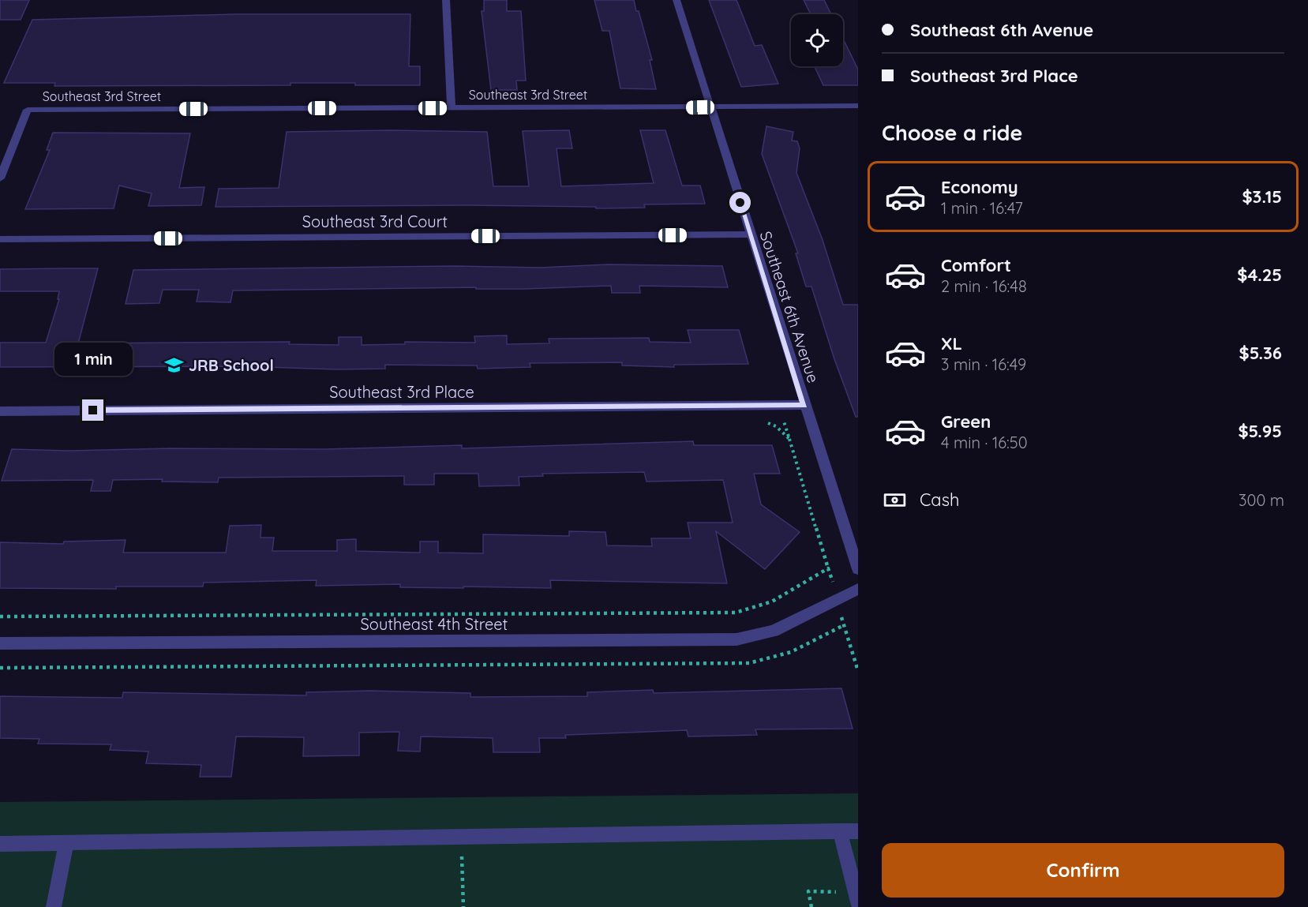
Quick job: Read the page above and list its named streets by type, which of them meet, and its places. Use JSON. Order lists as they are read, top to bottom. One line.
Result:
{"streets":{"street":["Southeast 3rd Street","Southeast 3rd Court","Southeast 6th Avenue","Southeast 3rd Place","Southeast 4th Street"]},"crossings":[["Southeast 3rd Street","Southeast 6th Avenue"],["Southeast 3rd Court","Southeast 6th Avenue"],["Southeast 6th Avenue","Southeast 3rd Place"]],"places":{"school or university":["JRB School"]},"page":{"banner":["Southeast 6th Avenue","Southeast 3rd Place"],"heading":"Choose a ride","list":[{"name":"Economy","note":"1 min · 16:47","value":"$3.15"},{"name":"Comfort","note":"2 min · 16:48","value":"$4.25"},{"name":"XL","note":"3 min · 16:49","value":"$5.36"},{"name":"Green","note":"4 min · 16:50","value":"$5.95"}],"bubble":"1 min","pay":["Cash","300 m"],"buttons":"Confirm"}}
